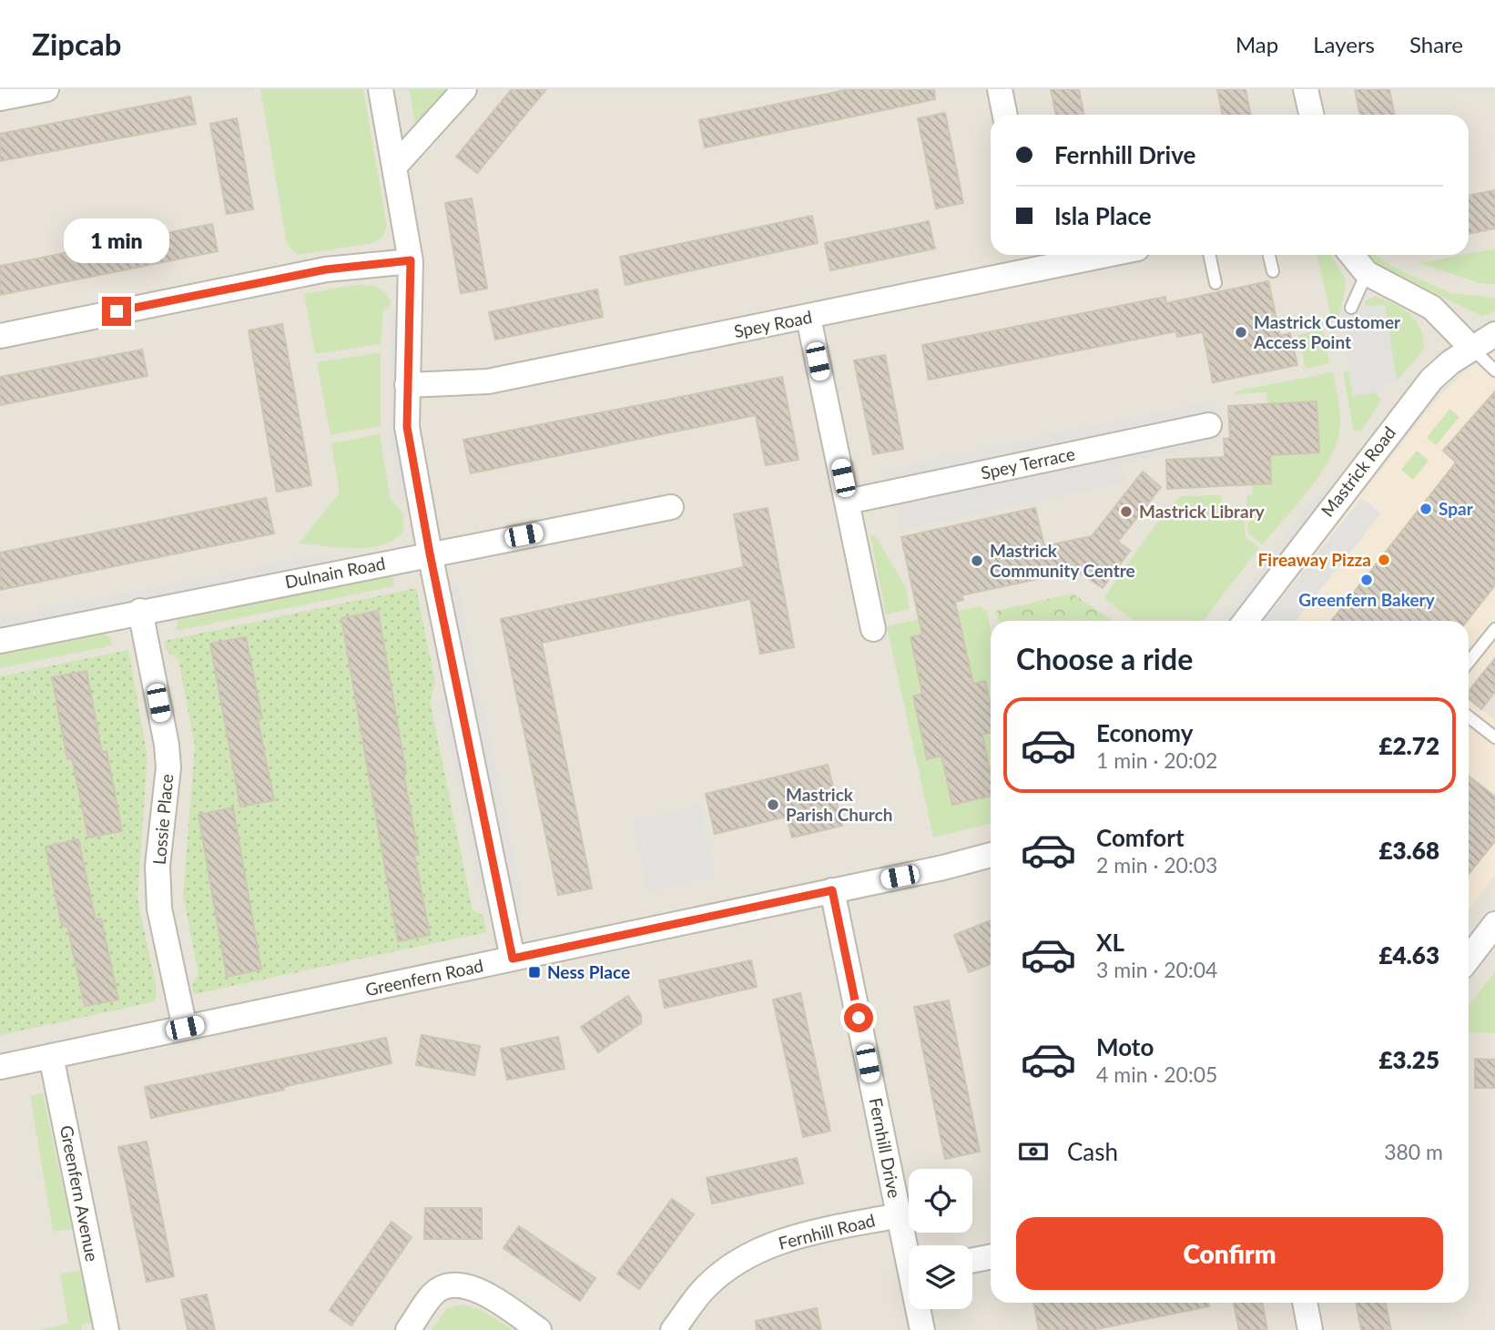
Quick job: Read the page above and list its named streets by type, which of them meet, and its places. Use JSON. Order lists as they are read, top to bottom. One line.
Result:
{"streets":{"street":["Spey Road","Spey Terrace","Mastrick Road","Dulnain Road","Lossie Place","Greenfern Road","Fernhill Drive","Greenfern Avenue","Fernhill Road"]},"crossings":[["Dulnain Road","Lossie Place"],["Lossie Place","Greenfern Road"],["Greenfern Road","Fernhill Drive"],["Greenfern Road","Greenfern Avenue"],["Fernhill Drive","Fernhill Road"]],"places":{"other":["Mastrick Customer Access Point","Spar","Mastrick Library","Fireaway Pizza","Mastrick Community Centre","Greenfern Bakery","Mastrick Parish Church"],"transit":["Ness Place"]},"page":{"header":"Zipcab","nav":["Map","Layers","Share"],"banner":["Fernhill Drive","Isla Place"],"bubble":"1 min","heading":"Choose a ride","list":[{"name":"Economy","note":"1 min · 20:02","value":"£2.72"},{"name":"Comfort","note":"2 min · 20:03","value":"£3.68"},{"name":"XL","note":"3 min · 20:04","value":"£4.63"},{"name":"Moto","note":"4 min · 20:05","value":"£3.25"}],"pay":["Cash","380 m"],"buttons":"Confirm"}}
